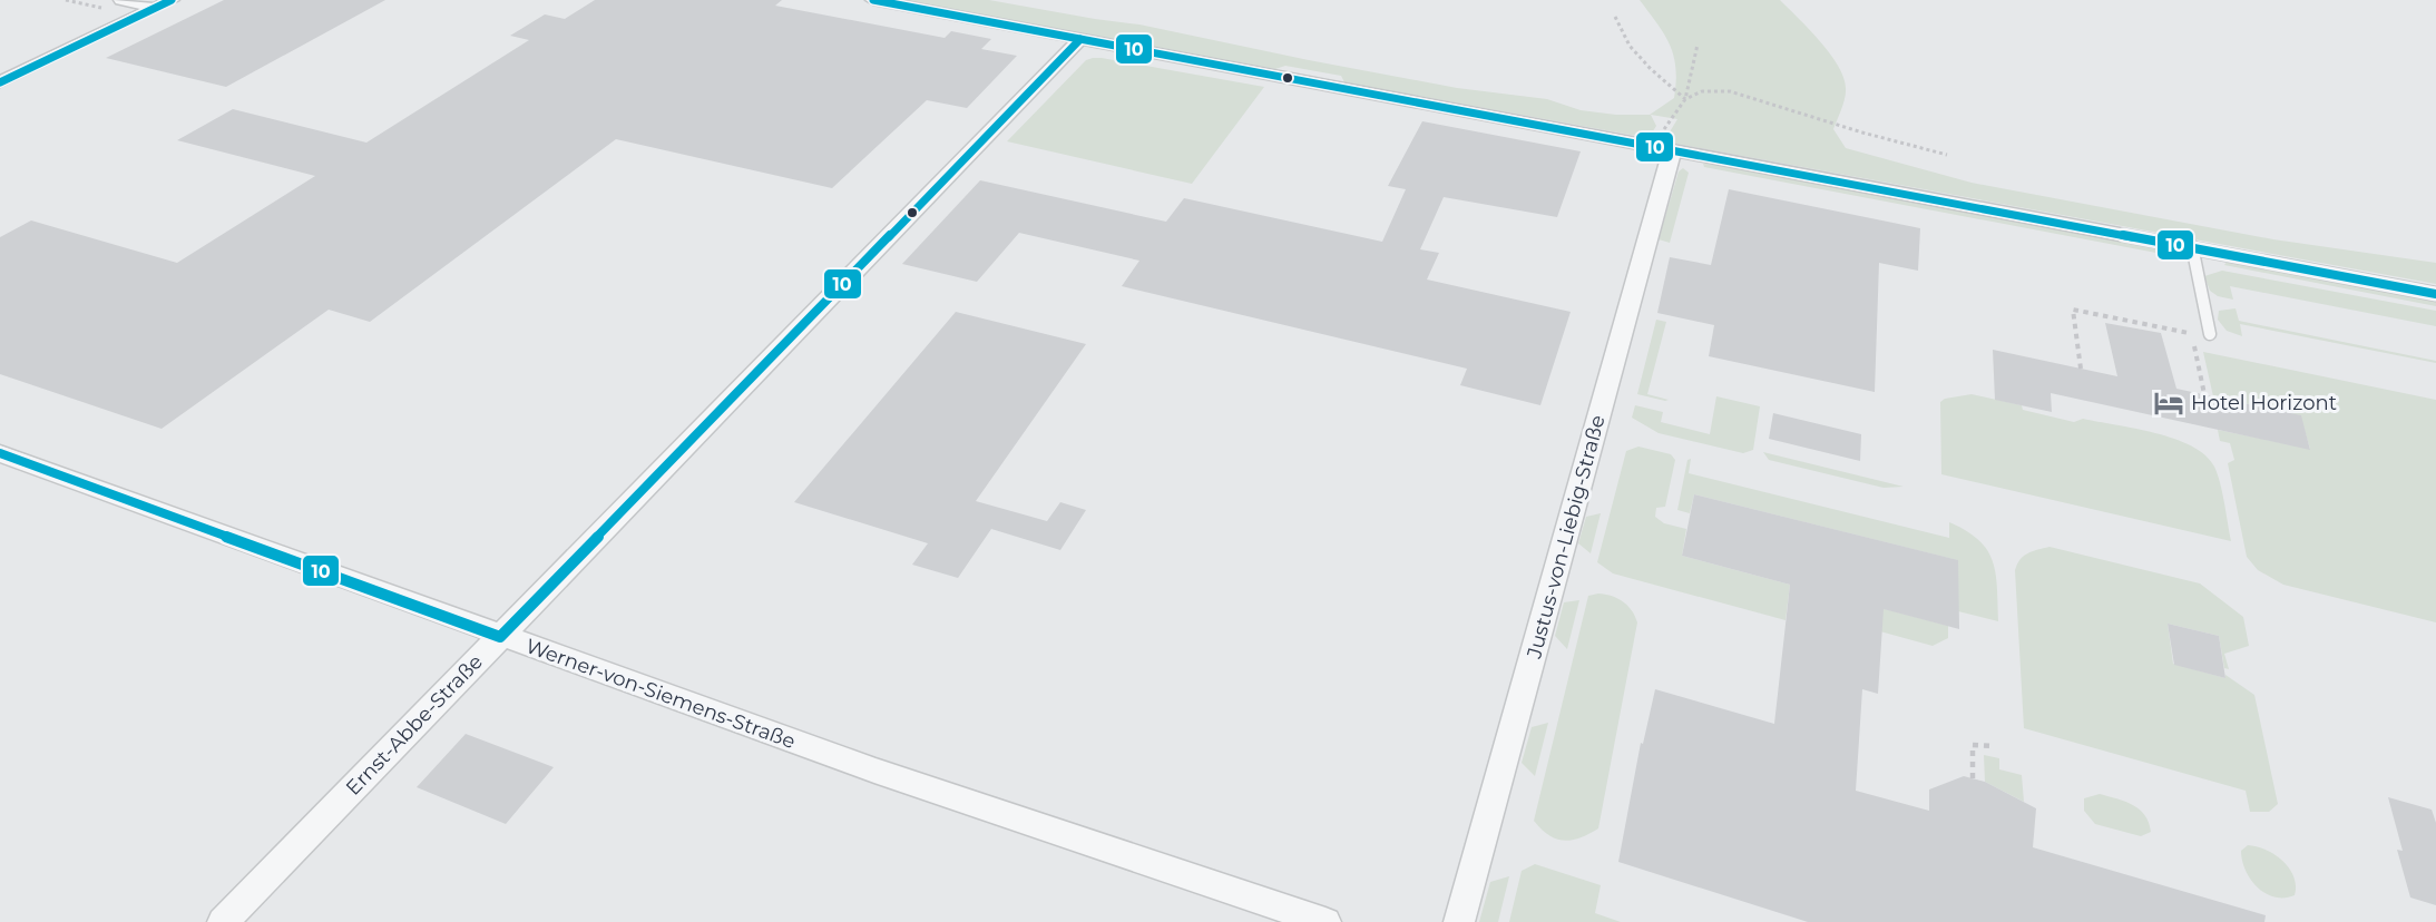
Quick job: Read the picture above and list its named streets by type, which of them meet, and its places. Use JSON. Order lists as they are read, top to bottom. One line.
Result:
{"streets":{"street":["Justus-von-Liebig-Straße","Werner-von-Siemens-Straße","Ernst-Abbe-Straße"]},"crossings":[["Werner-von-Siemens-Straße","Ernst-Abbe-Straße"]],"places":{"hotel":["Hotel Horizont"]},"lines":["transit line 10"]}
